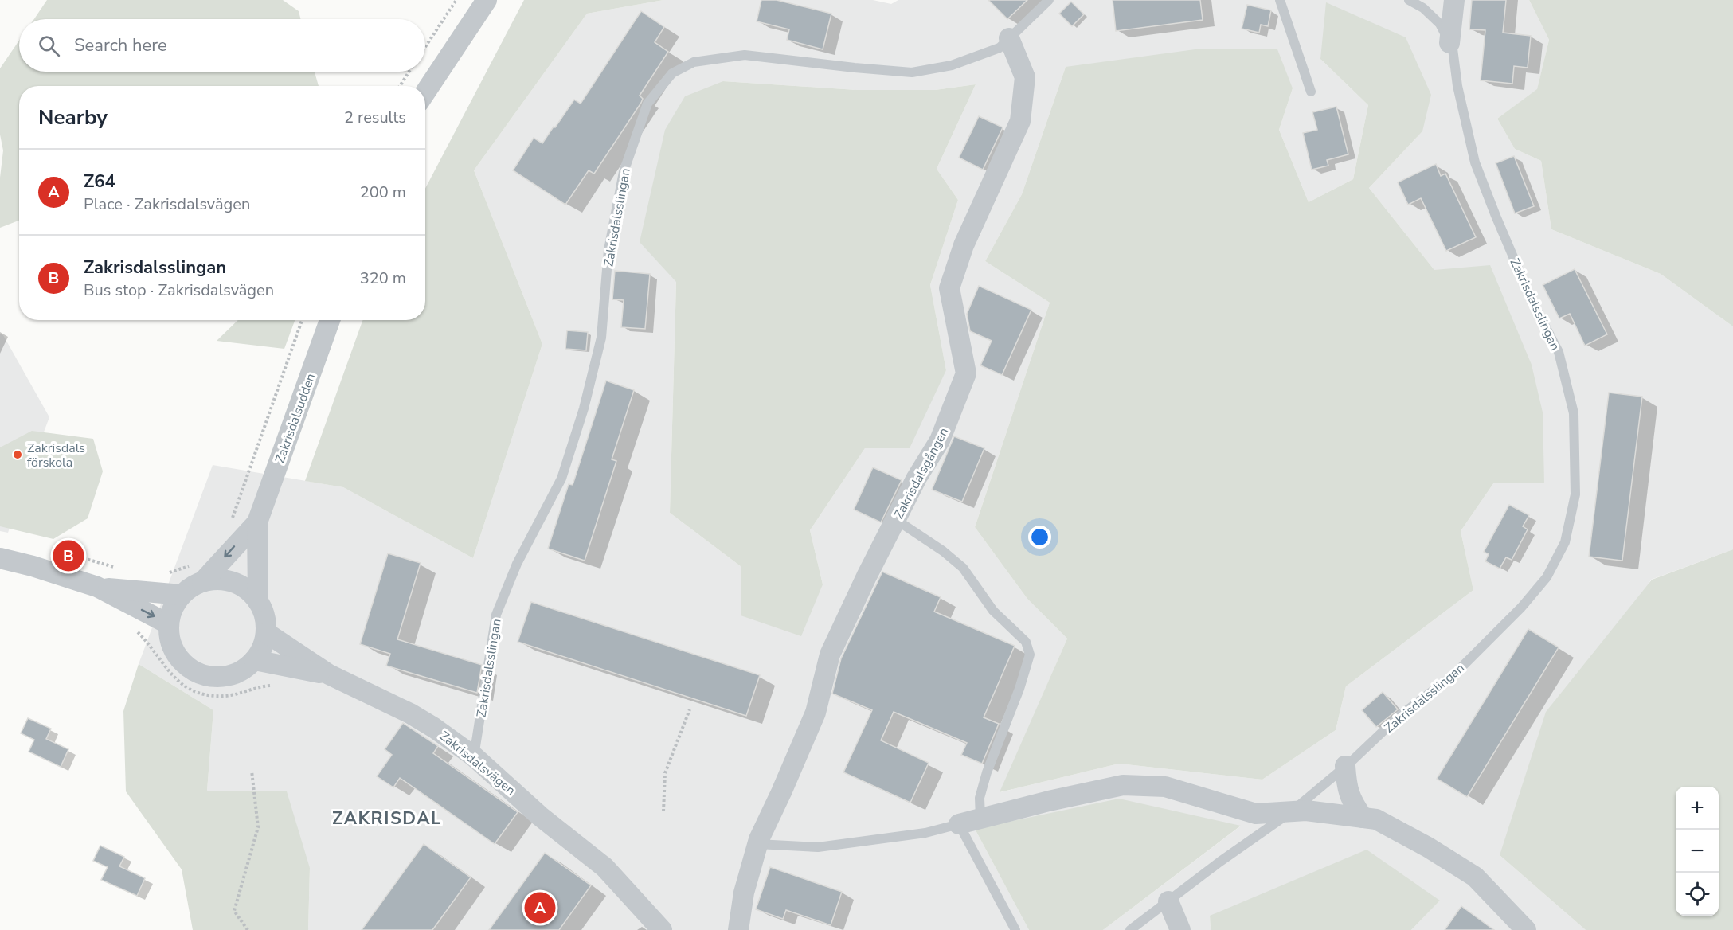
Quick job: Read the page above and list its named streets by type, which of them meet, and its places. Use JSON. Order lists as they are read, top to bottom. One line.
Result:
{"streets":{"street":["Zakrisdalsslingan","Zakrisdalsudden","Zakrisdalsgången","Zakrisdalsvägen"]},"crossings":[["Zakrisdalsslingan","Zakrisdalsgången"],["Zakrisdalsslingan","Zakrisdalsvägen"],["Zakrisdalsudden","Zakrisdalsvägen"]],"districts":["ZAKRISDAL"],"places":["Zakrisdals förskola"],"page":{"search":"Search here","heading":["Nearby","2 results"],"list":[{"mark":"A","name":"Z64","note":"Place · Zakrisdalsvägen","value":"200 m"},{"mark":"B","name":"Zakrisdalsslingan","note":"Bus stop · Zakrisdalsvägen","value":"320 m"}],"pins":["B","A"],"map_buttons":["+","−"]}}
